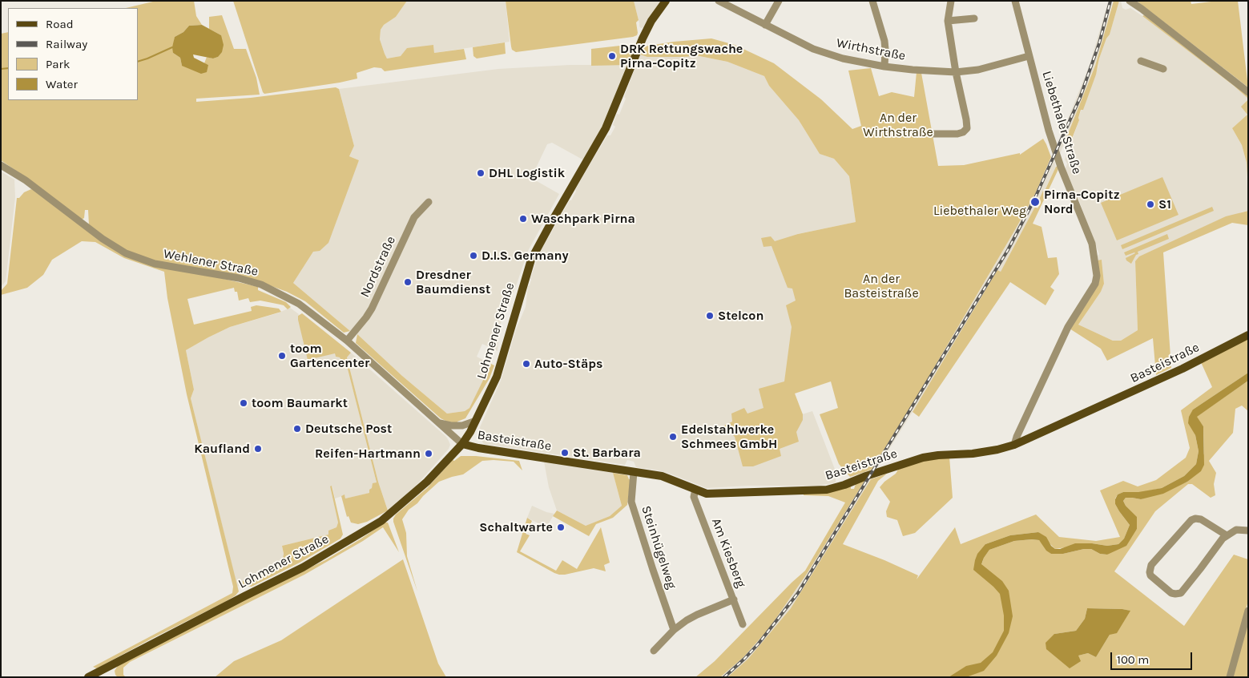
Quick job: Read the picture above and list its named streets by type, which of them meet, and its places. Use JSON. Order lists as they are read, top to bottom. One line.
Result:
{"streets":{"main road":["Lohmener Straße","Basteistraße"],"street":["Wirthstraße","Liebethaler Straße","Wehlener Straße","Nordstraße","Steinhügelweg","Am Kiesberg"]},"crossings":[["Wirthstraße","Liebethaler Straße"],["Liebethaler Straße","Basteistraße"],["Wehlener Straße","Nordstraße"],["Wehlener Straße","Lohmener Straße"],["Wehlener Straße","Basteistraße"],["Lohmener Straße","Basteistraße"],["Basteistraße","Steinhügelweg"],["Basteistraße","Am Kiesberg"]],"parks":["An der Wirthstraße","Liebethaler Weg","An der Basteistraße"],"places":["DRK Rettungswache Pirna-Copitz","DHL Logistik","Pirna-Copitz Nord","S1","Waschpark Pirna","D.I.S. Germany","Dresdner Baumdienst","Stelcon","toom Gartencenter","Auto-Stäps","toom Baumarkt","Deutsche Post","Edelstahlwerke Schmees GmbH","Kaufland","St. Barbara","Reifen-Hartmann","Schaltwarte"],"legend":["Road","Railway","Park","Water"],"scale_bar":"100 m"}
